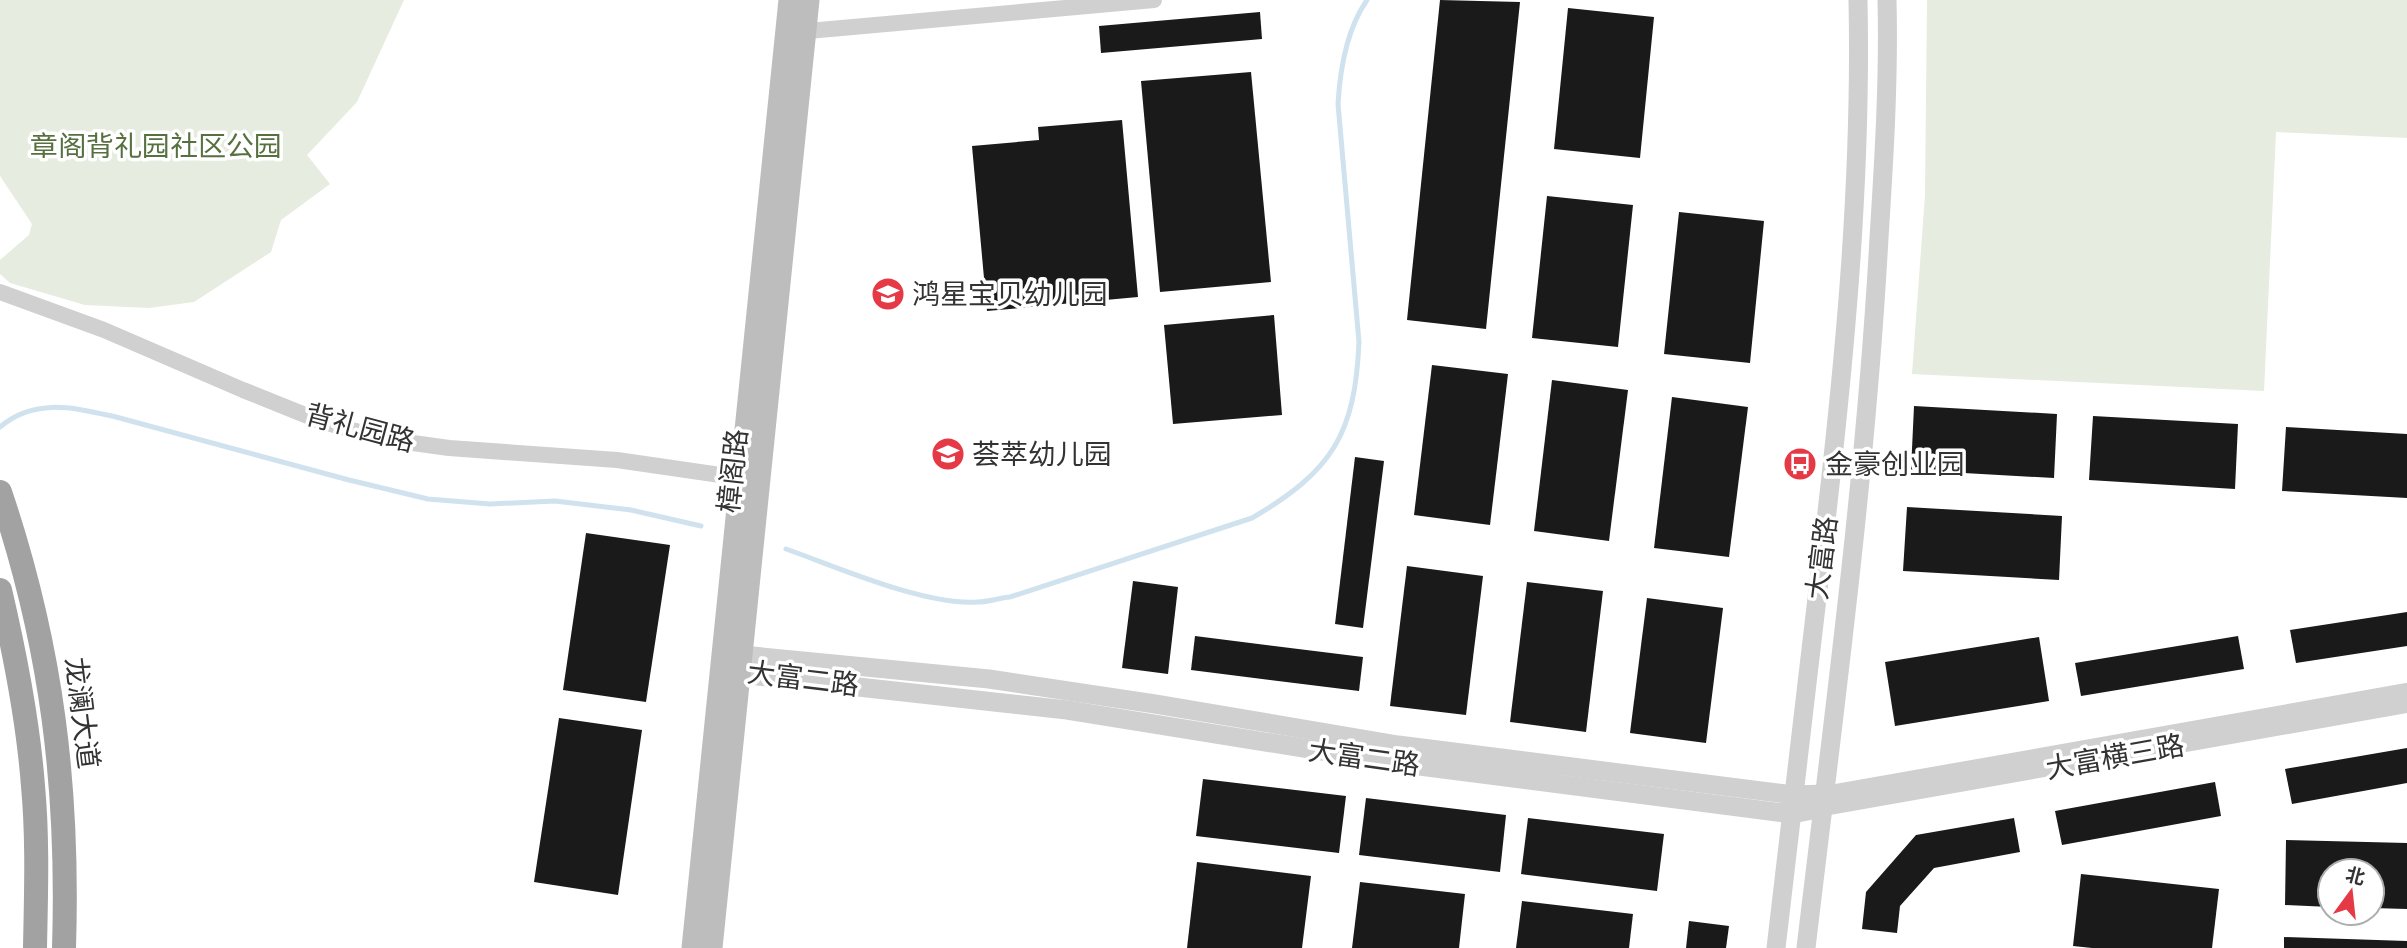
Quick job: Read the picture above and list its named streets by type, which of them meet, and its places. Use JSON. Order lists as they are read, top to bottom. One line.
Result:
{"streets":{"highway":["龙澜大道"],"main road":["樟阁路"],"street":["背礼园路","大富路","大富二路","大富横三路"]},"crossings":[["背礼园路","樟阁路"],["樟阁路","大富二路"],["大富路","大富二路"],["大富路","大富横三路"],["大富二路","大富横三路"]],"parks":["章阁背礼园社区公园"],"places":{"school or university":["鸿星宝贝幼儿园","荟萃幼儿园"],"bus stop":["金豪创业园"]},"north":"top"}
